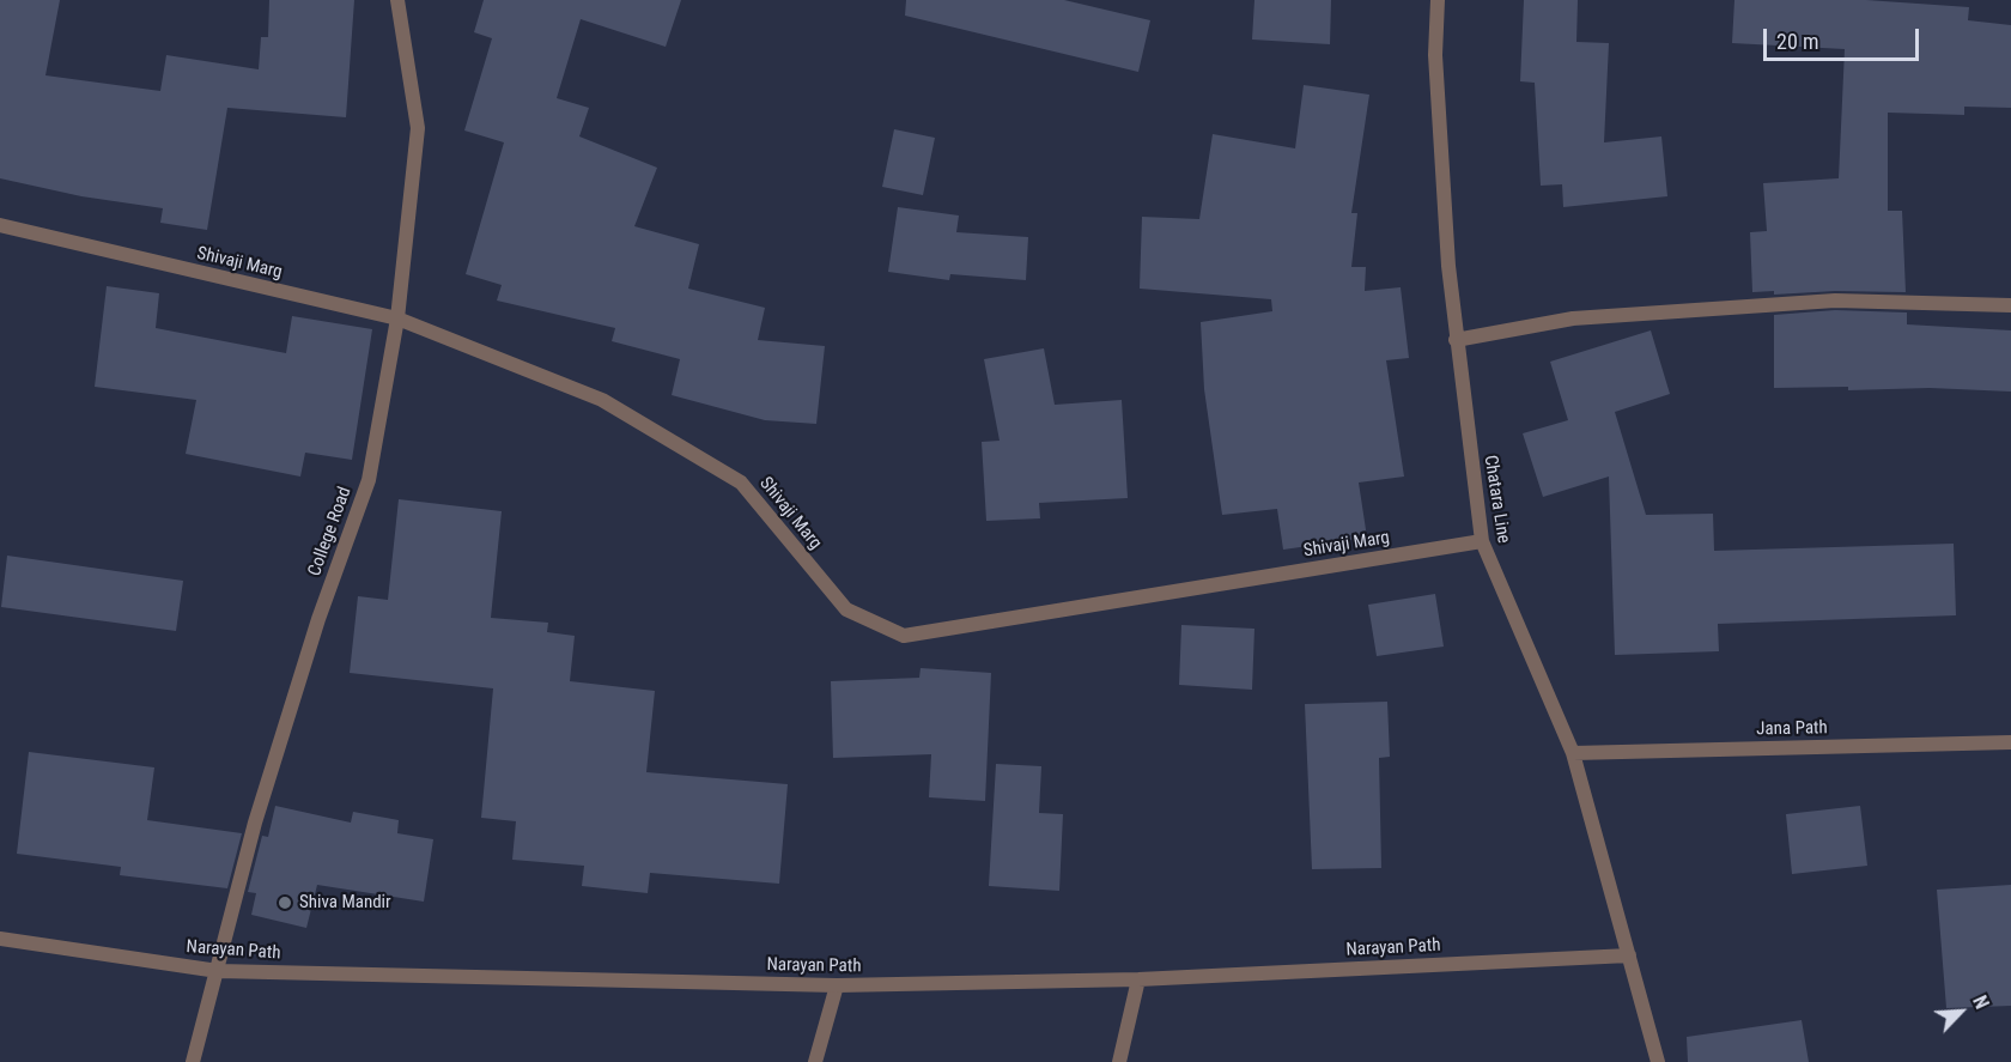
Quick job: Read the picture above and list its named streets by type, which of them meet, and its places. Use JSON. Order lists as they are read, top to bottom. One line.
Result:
{"streets":{"street":["Shivaji Marg","Chatara Line","College Road","Jana Path","Narayan Path"]},"crossings":[["Shivaji Marg","Chatara Line"],["Shivaji Marg","College Road"],["Chatara Line","Jana Path"],["Chatara Line","Narayan Path"],["College Road","Narayan Path"]],"places":["Shiva Mandir"],"scale_bar":"20 m","north":"top right"}
